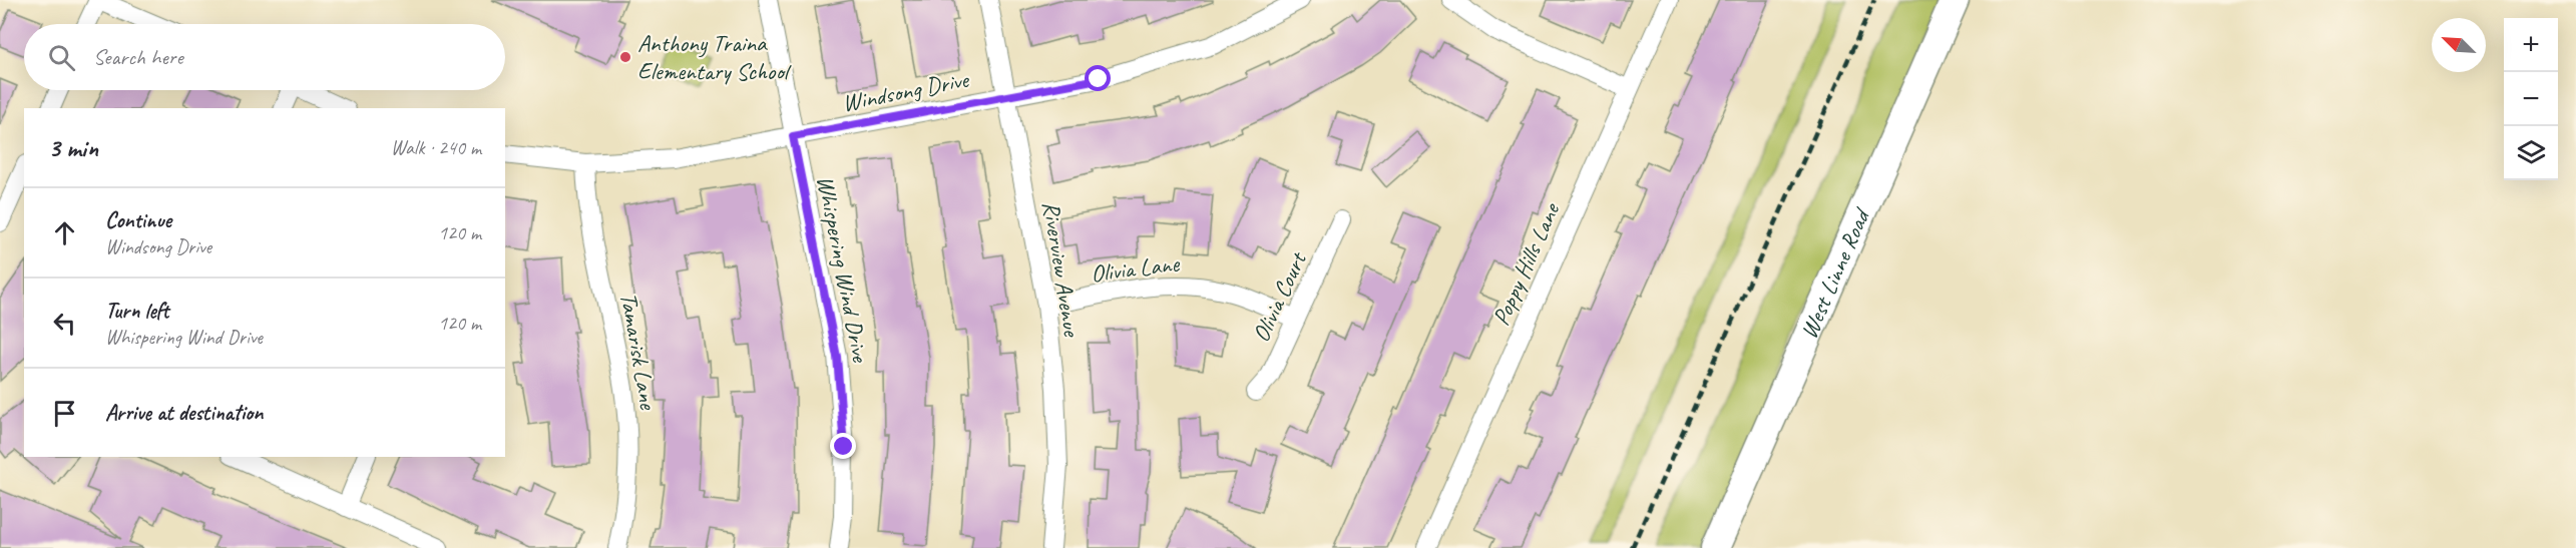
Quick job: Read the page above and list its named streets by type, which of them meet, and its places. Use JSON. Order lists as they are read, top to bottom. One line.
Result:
{"streets":{"main road":["West Linne Road"],"street":["Windsong Drive","Poppy Hills Lane","Whispering Wind Drive","Riverview Avenue","Olivia Lane","Olivia Court","Tamarisk Lane"]},"crossings":[["Windsong Drive","Whispering Wind Drive"],["Windsong Drive","Riverview Avenue"],["Windsong Drive","Tamarisk Lane"],["Riverview Avenue","Olivia Lane"],["Olivia Lane","Olivia Court"]],"places":["Anthony Traina Elementary School"],"north":"top left","page":{"map_buttons":["+","−"],"search":"Search here","heading":["3 min","Walk · 240 m"],"list":[["Continue","Windsong Drive","120 m"],["Turn left","Whispering Wind Drive","120 m"],"Arrive at destination"]}}
